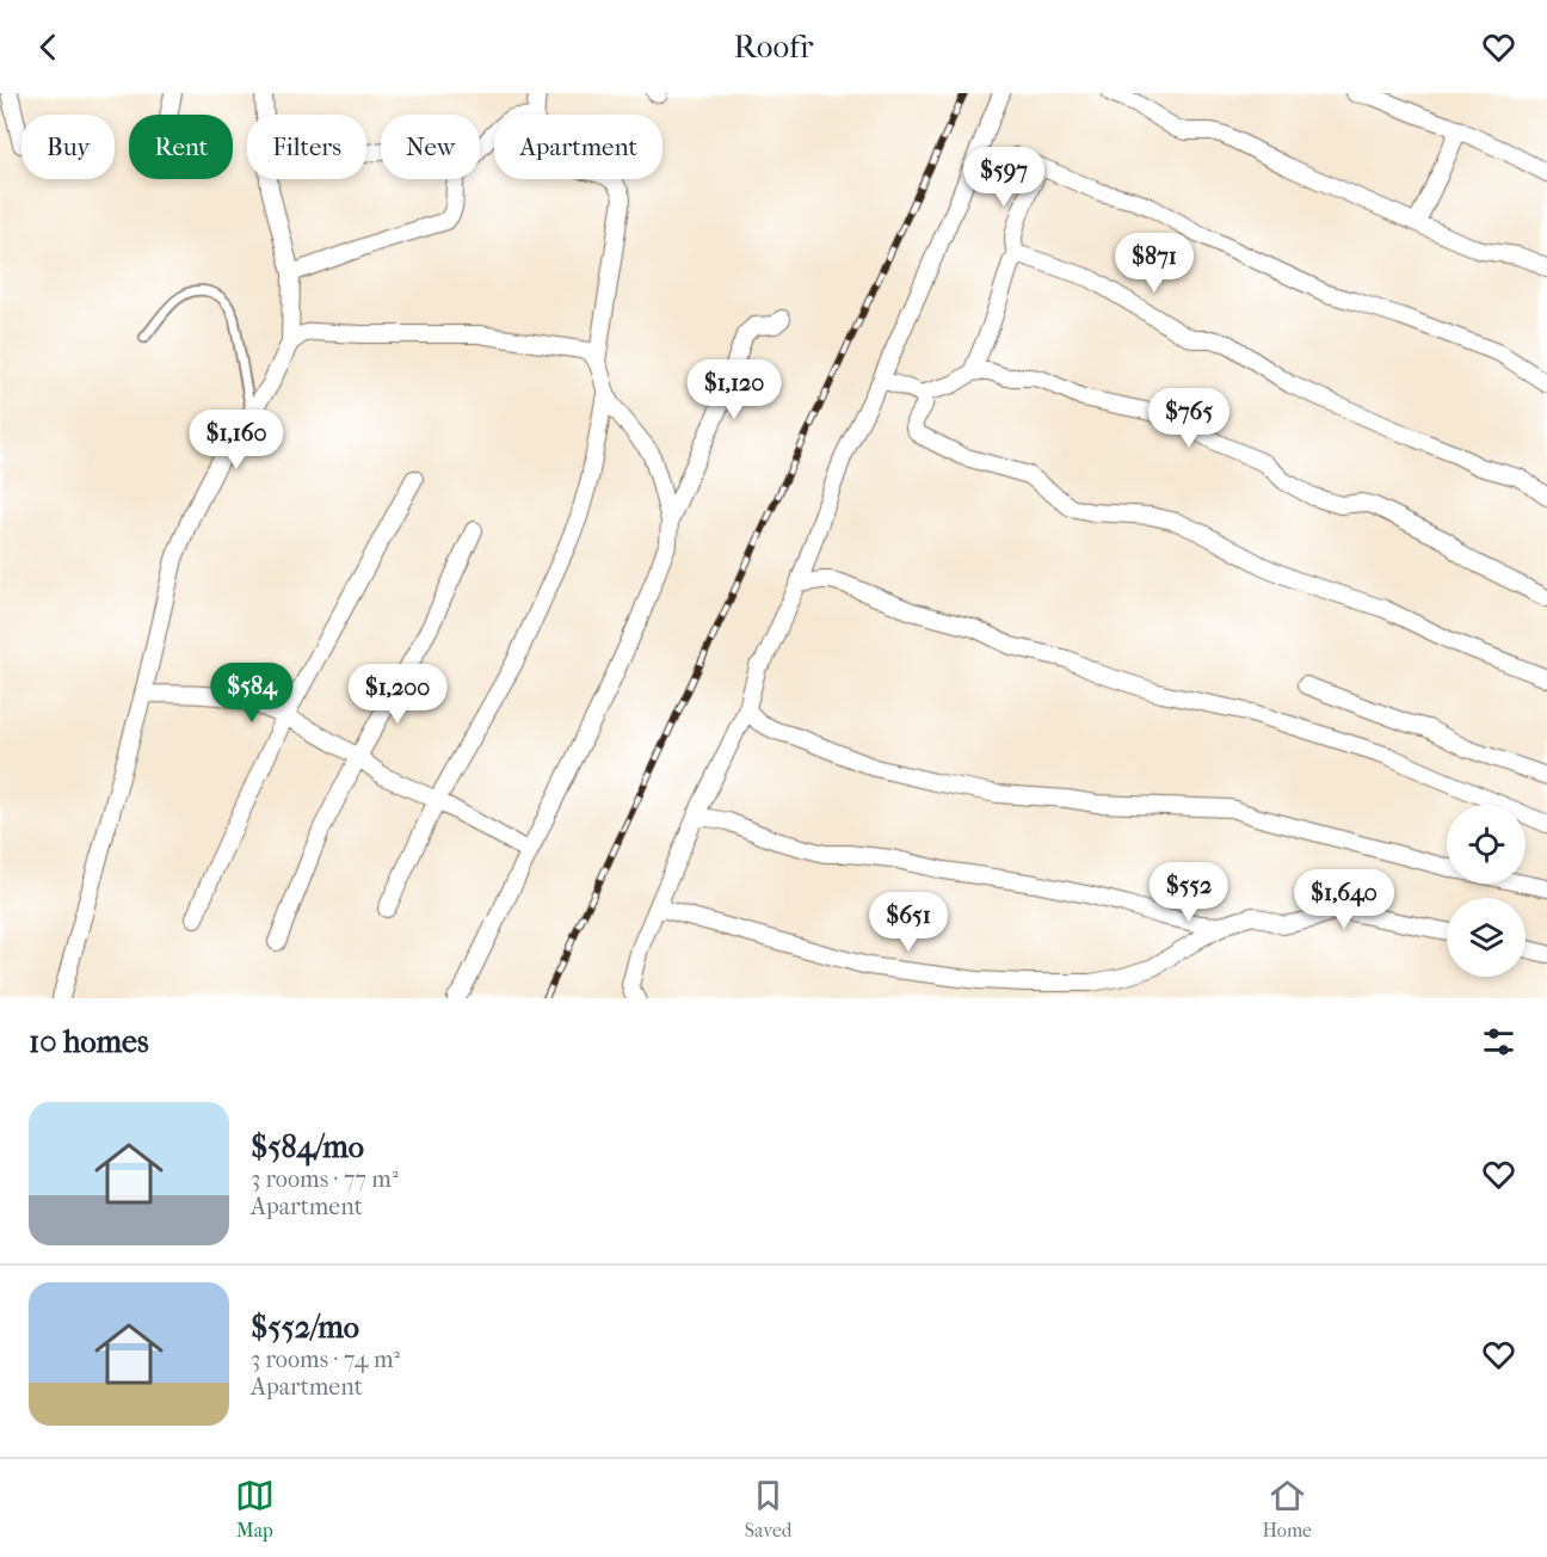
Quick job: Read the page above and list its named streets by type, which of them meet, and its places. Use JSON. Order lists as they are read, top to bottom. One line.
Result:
{"page":{"header":"Roofr","chip":["Buy","Rent","Filters","New","Apartment"],"price":["$597","$871","$1,120","$765","$1,160","$584","$1,200","$552","$1,640","$651"],"heading":"10 homes","list":[{"name":"$584/mo","note":"3 rooms · 77 m² · Apartment"},{"name":"$552/mo","note":"3 rooms · 74 m² · Apartment"}],"tabs":["Map","Saved","Home"]}}
